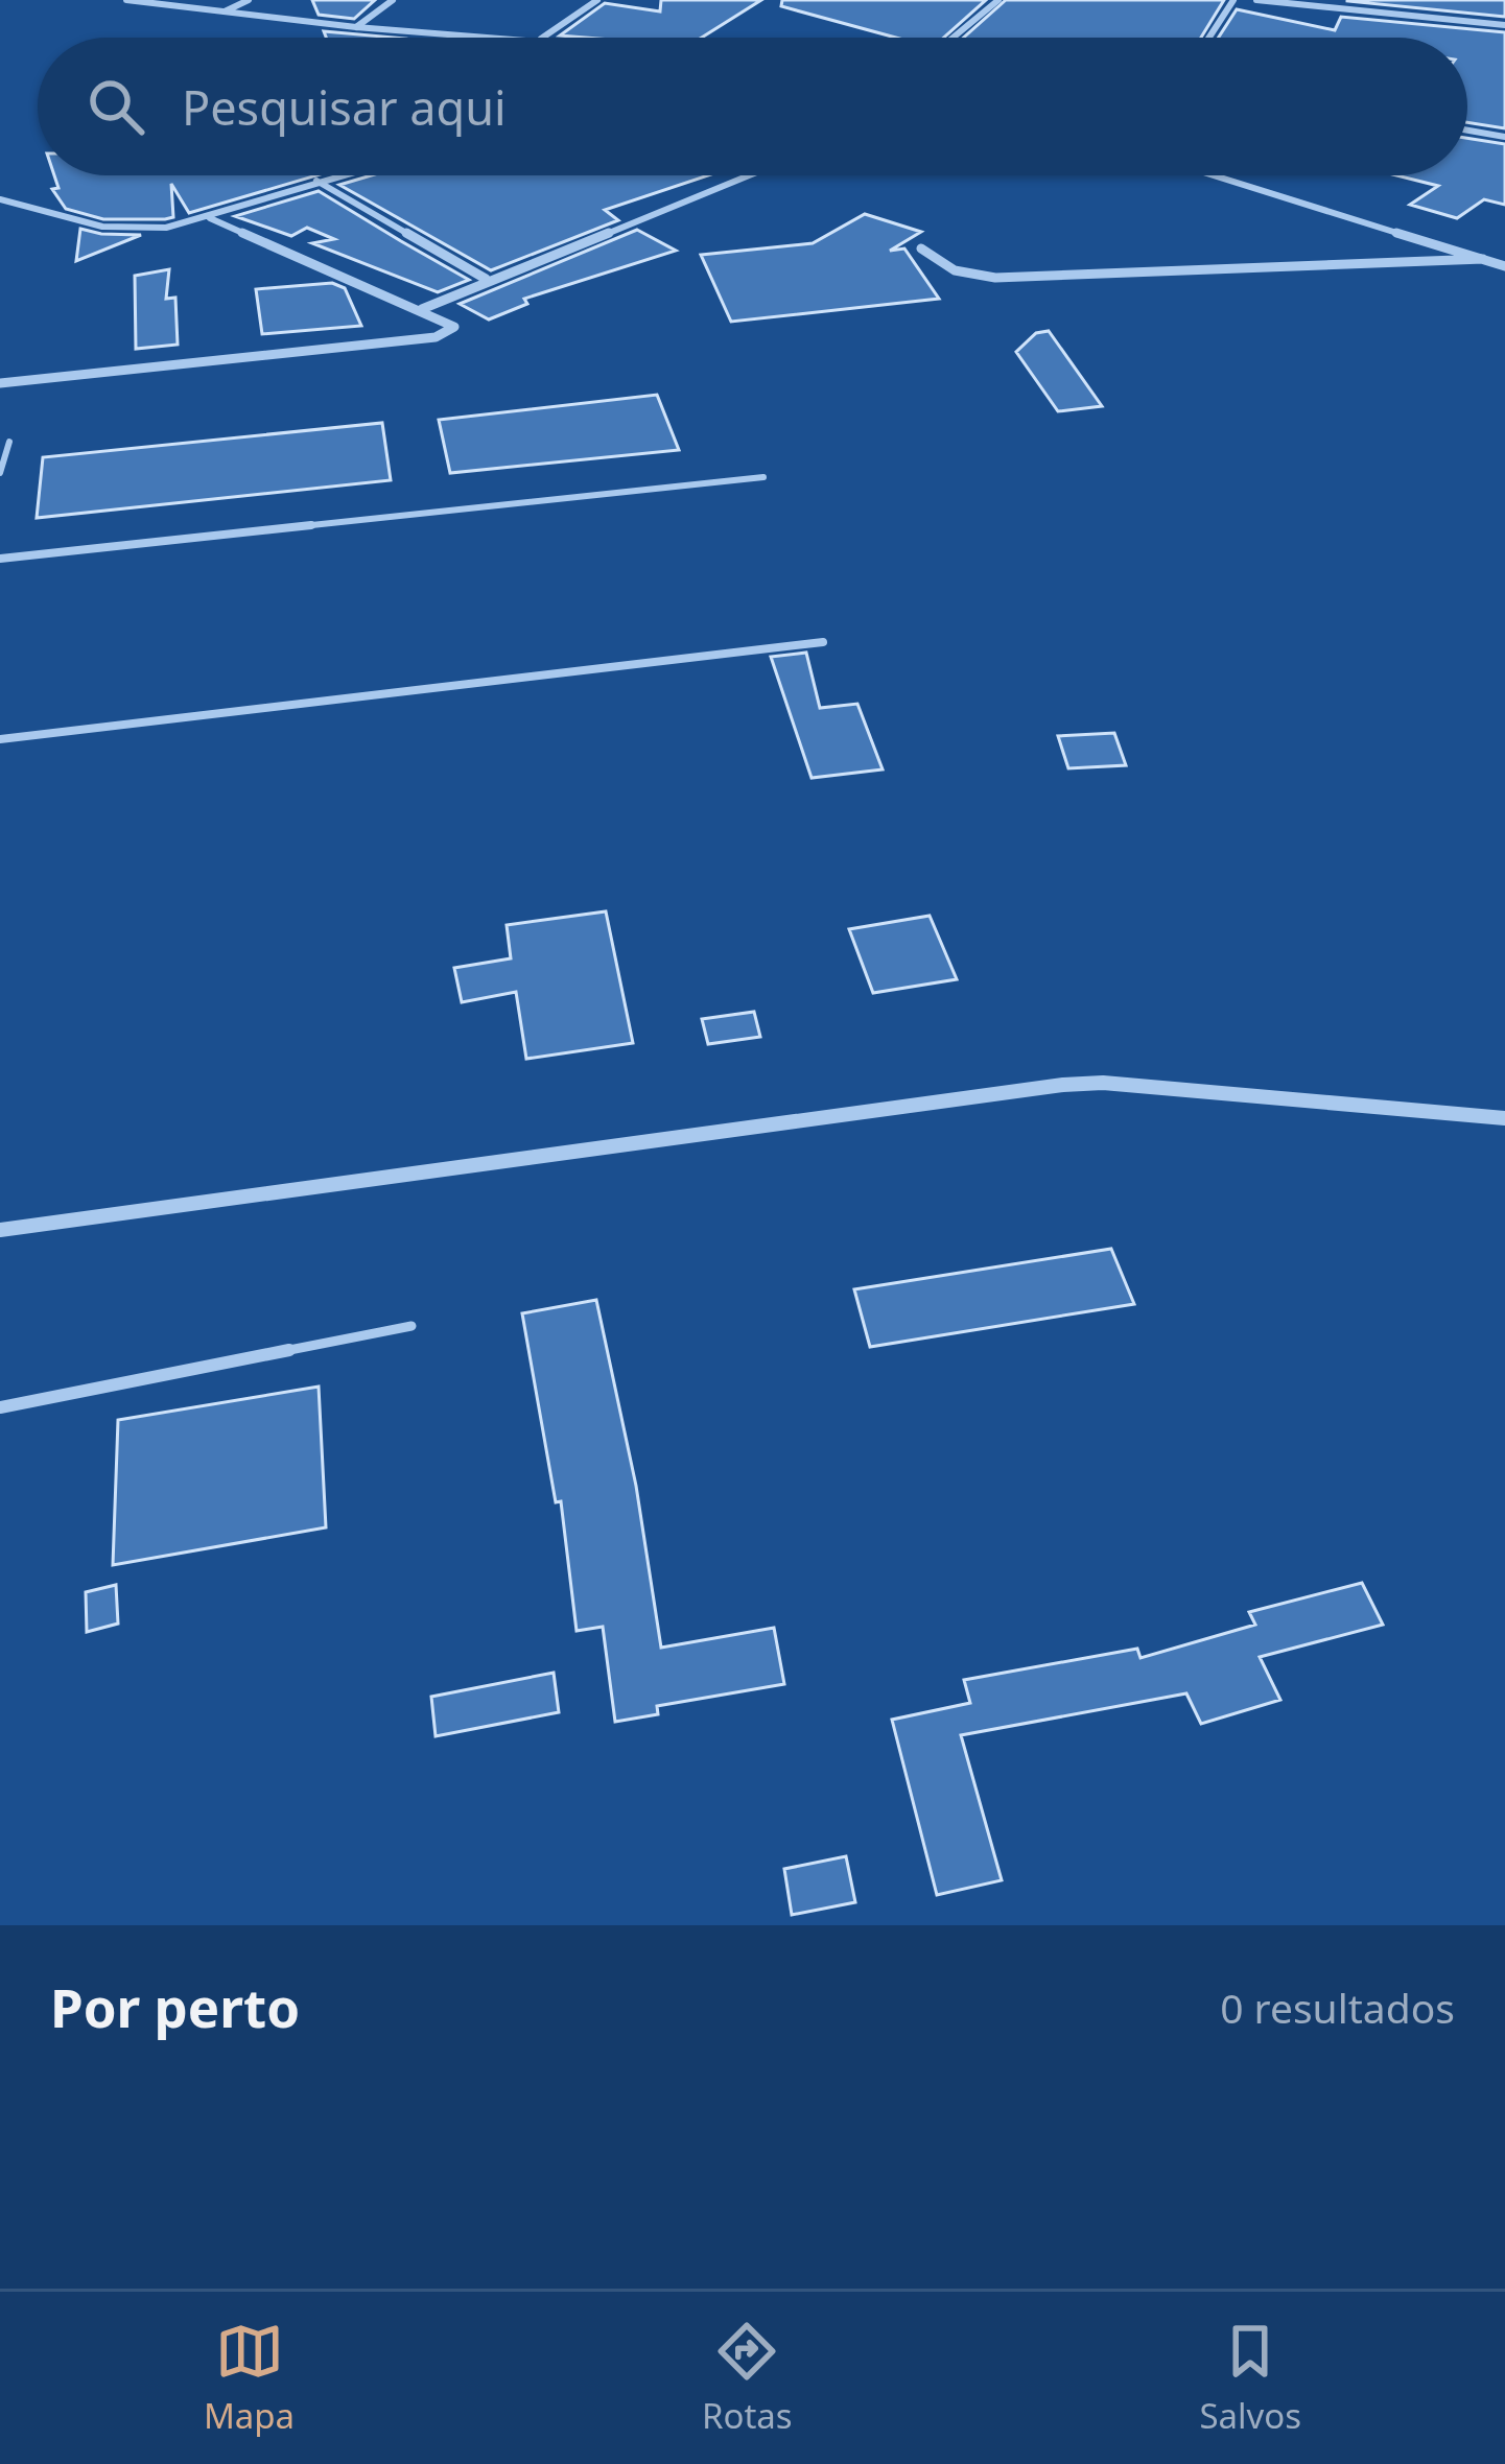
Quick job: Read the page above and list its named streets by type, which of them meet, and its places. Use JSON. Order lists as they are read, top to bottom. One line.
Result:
{"page":{"search":"Pesquisar aqui","heading":["Por perto","0 resultados"],"nav":["Mapa","Rotas","Salvos"]}}
